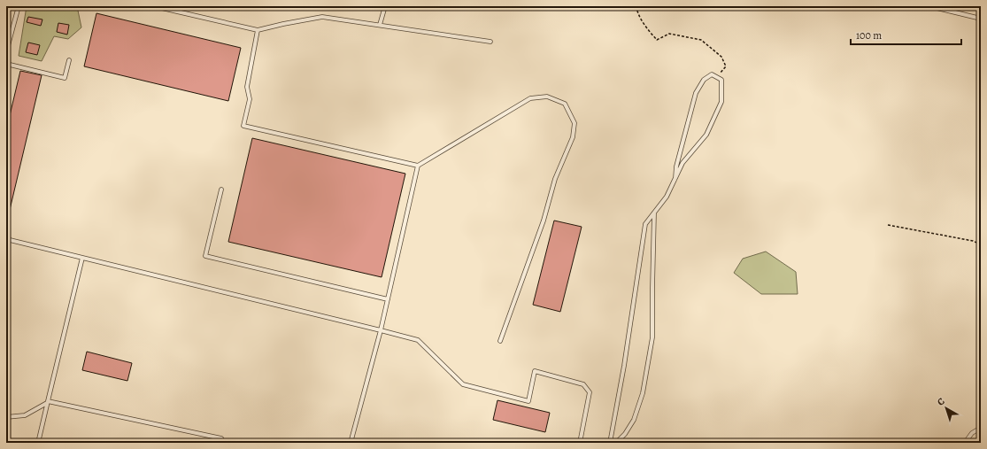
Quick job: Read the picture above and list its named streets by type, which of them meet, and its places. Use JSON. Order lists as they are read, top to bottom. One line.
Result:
{"scale_bar":"100 m","north":"top left"}
